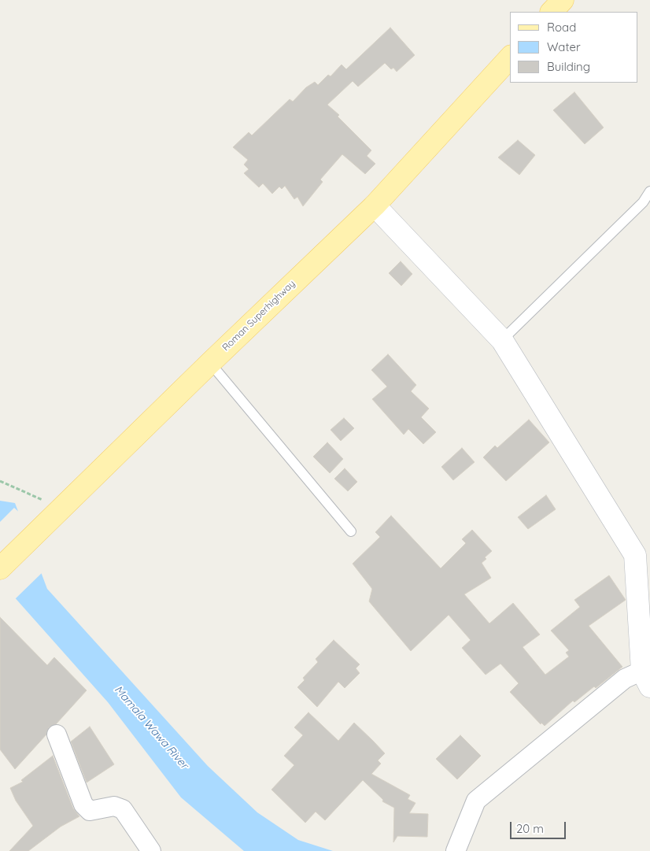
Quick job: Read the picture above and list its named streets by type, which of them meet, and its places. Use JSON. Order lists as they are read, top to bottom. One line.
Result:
{"streets":{"main road":["Roman Superhighway"]},"water":["Mamala Wawa River"],"legend":["Road","Water","Building"],"scale_bar":"20 m"}
